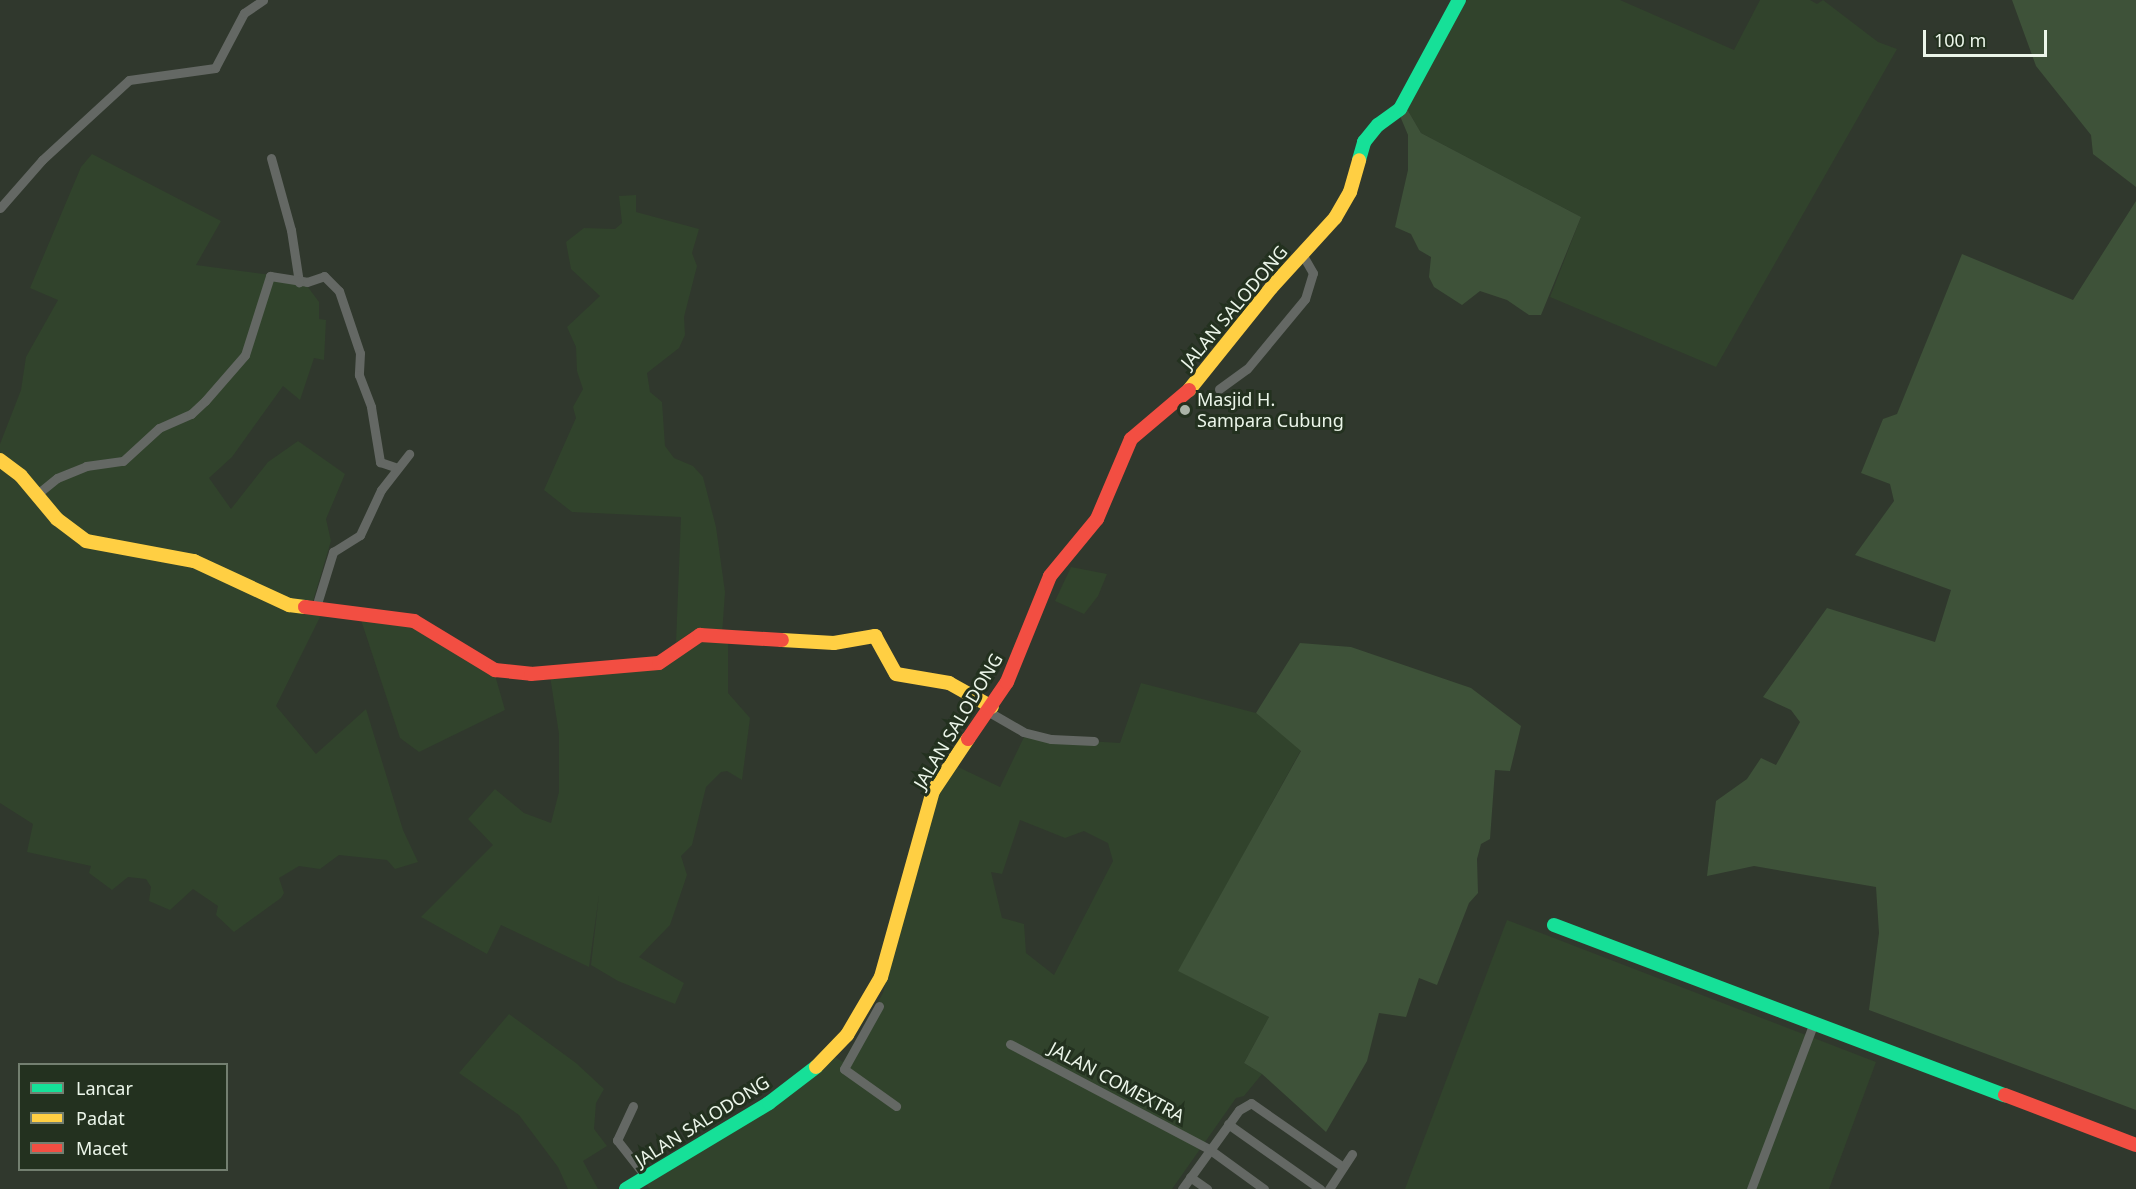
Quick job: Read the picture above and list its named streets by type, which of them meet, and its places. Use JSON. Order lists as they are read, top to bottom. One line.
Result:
{"streets":{"street":["JALAN SALODONG","JALAN COMEXTRA"]},"places":["Masjid H. Sampara Cubung"],"legend":["Lancar","Padat","Macet"],"scale_bar":"100 m"}
